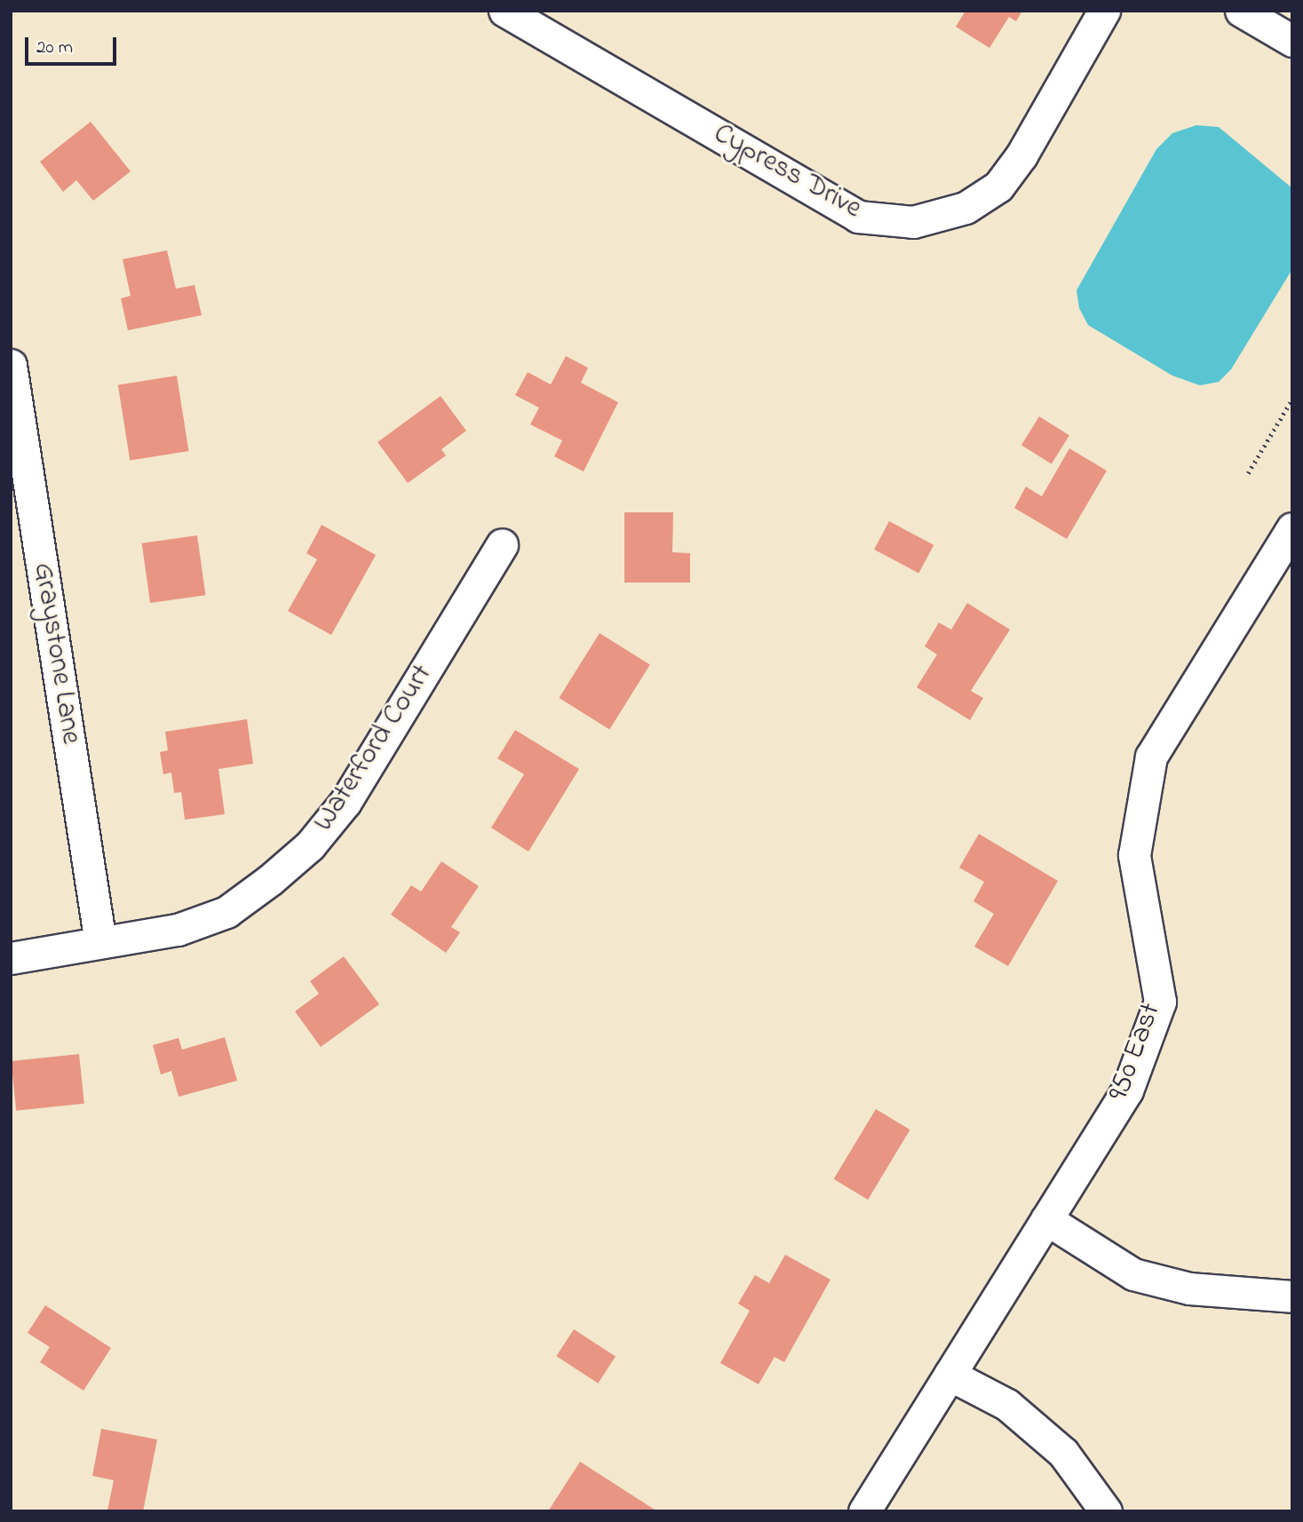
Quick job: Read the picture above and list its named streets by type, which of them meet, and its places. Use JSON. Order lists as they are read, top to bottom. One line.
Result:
{"streets":{"street":["Cypress Drive","Graystone Lane","Waterford Court","950 East"]},"crossings":[["Graystone Lane","Waterford Court"]],"scale_bar":"20 m"}
